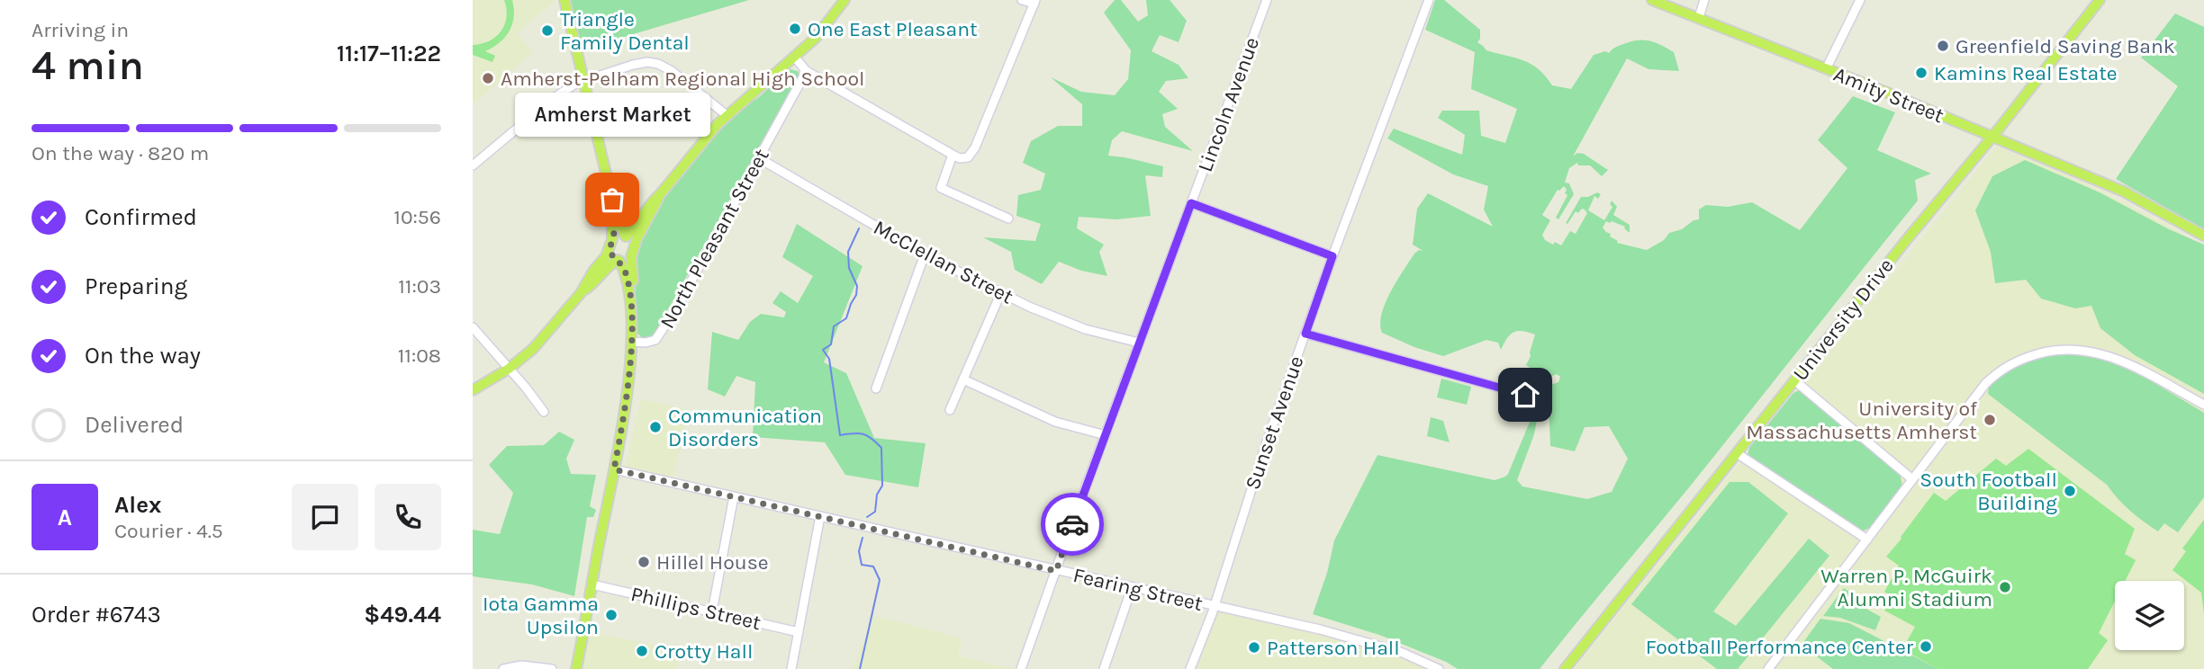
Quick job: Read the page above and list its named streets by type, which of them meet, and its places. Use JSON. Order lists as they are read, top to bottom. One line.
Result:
{"streets":{"main road":["Amity Street","University Drive"],"street":["Lincoln Avenue","North Pleasant Street","McClellan Street","Sunset Avenue","Fearing Street","Phillips Street"]},"crossings":[["Amity Street","University Drive"],["Lincoln Avenue","McClellan Street"],["Lincoln Avenue","Fearing Street"],["North Pleasant Street","McClellan Street"],["Sunset Avenue","Fearing Street"]],"places":["One East Pleasant","Triangle Family Dental","Greenfield Saving Bank","Kamins Real Estate","Amherst-Pelham Regional High School","Amherst Market","University of Massachusetts Amherst","Communication Disorders","South Football Building","Hillel House","Warren P. McGuirk Alumni Stadium","Iota Gamma Upsilon","Football Performance Center","Patterson Hall","Crotty Hall"],"page":{"heading":["4 min","Arriving in","11:17–11:22"],"panel":["Alex","Courier · 4.5","Order #6743","$49.44"],"bubble":"Amherst Market","bar":"On the way · 820 m","list":[["Confirmed","10:56"],["Preparing","11:03"],["On the way","11:08"],"Delivered"],"round":"A"}}
